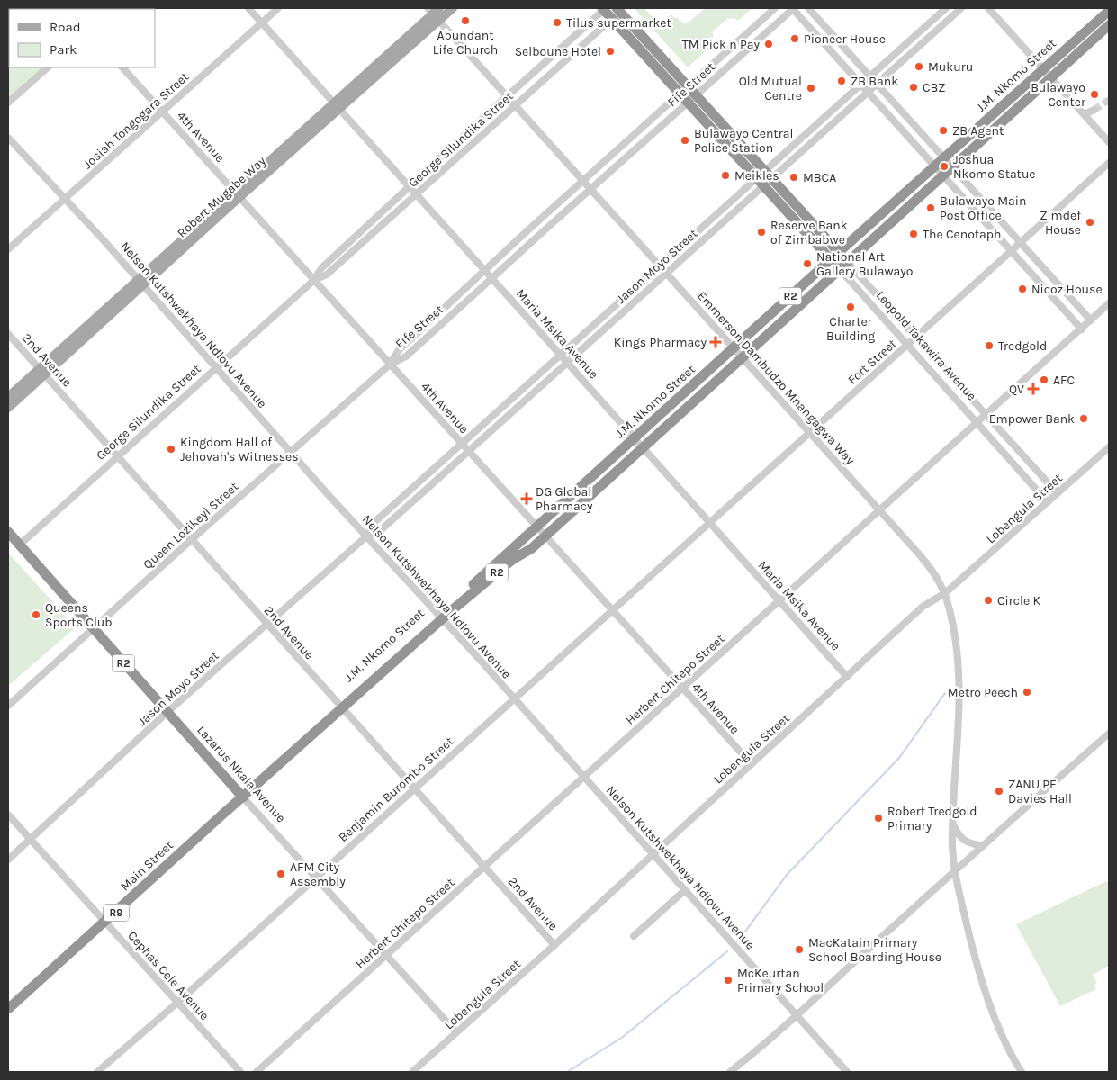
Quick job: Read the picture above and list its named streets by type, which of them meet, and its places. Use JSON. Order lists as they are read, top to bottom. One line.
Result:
{"streets":{"highway":["J.M. Nkomo Street","R2","Leopold Takawira Avenue","Lazarus Nkala Avenue","Main Street","R9"],"main road":["Robert Mugabe Way"],"street":["Fife Street","Josiah Tongogara Street","4th Avenue","George Silundika Street","Jason Moyo Street","Nelson Kutshwekhaya Ndlovu Avenue","Maria Msika Avenue","2nd Avenue","Fort Street","Emmerson Dambudzo Mnangagwa Way","Lobengula Street","Queen Lozikeyi Street","Herbert Chitepo Street","Benjamin Burombo Street","Cephas Cele Avenue"]},"crossings":[["J.M. Nkomo Street","4th Avenue"],["J.M. Nkomo Street","Nelson Kutshwekhaya Ndlovu Avenue"],["J.M. Nkomo Street","Maria Msika Avenue"],["J.M. Nkomo Street","Leopold Takawira Avenue"],["J.M. Nkomo Street","2nd Avenue"],["J.M. Nkomo Street","Emmerson Dambudzo Mnangagwa Way"],["J.M. Nkomo Street","Lazarus Nkala Avenue"],["J.M. Nkomo Street","Main Street"],["Fife Street","4th Avenue"],["Fife Street","Maria Msika Avenue"],["Fife Street","Leopold Takawira Avenue"],["Fife Street","Emmerson Dambudzo Mnangagwa Way"],["Fife Street","Queen Lozikeyi Street"],["Josiah Tongogara Street","4th Avenue"],["Josiah Tongogara Street","Nelson Kutshwekhaya Ndlovu Avenue"],["Josiah Tongogara Street","Maria Msika Avenue"],["4th Avenue","George Silundika Street"],["4th Avenue","Robert Mugabe Way"],["4th Avenue","Jason Moyo Street"],["4th Avenue","Lobengula Street"],["4th Avenue","Queen Lozikeyi Street"],["4th Avenue","Herbert Chitepo Street"],["4th Avenue","Benjamin Burombo Street"],["George Silundika Street","Nelson Kutshwekhaya Ndlovu Avenue"],["George Silundika Street","Maria Msika Avenue"],["George Silundika Street","Leopold Takawira Avenue"],["George Silundika Street","2nd Avenue"],["George Silundika Street","Emmerson Dambudzo Mnangagwa Way"],["George Silundika Street","Lazarus Nkala Avenue"],["Robert Mugabe Way","Nelson Kutshwekhaya Ndlovu Avenue"],["Robert Mugabe Way","Maria Msika Avenue"],["Robert Mugabe Way","2nd Avenue"],["Robert Mugabe Way","Emmerson Dambudzo Mnangagwa Way"],["Jason Moyo Street","Nelson Kutshwekhaya Ndlovu Avenue"],["Jason Moyo Street","Maria Msika Avenue"],["Jason Moyo Street","Leopold Takawira Avenue"],["Jason Moyo Street","2nd Avenue"],["Jason Moyo Street","Emmerson Dambudzo Mnangagwa Way"],["Jason Moyo Street","Lazarus Nkala Avenue"],["Jason Moyo Street","Cephas Cele Avenue"],["Nelson Kutshwekhaya Ndlovu Avenue","Lobengula Street"],["Nelson Kutshwekhaya Ndlovu Avenue","Queen Lozikeyi Street"],["Nelson Kutshwekhaya Ndlovu Avenue","Herbert Chitepo Street"],["Nelson Kutshwekhaya Ndlovu Avenue","Benjamin Burombo Street"],["Maria Msika Avenue","Fort Street"],["Maria Msika Avenue","Lobengula Street"],["Maria Msika Avenue","Herbert Chitepo Street"],["Maria Msika Avenue","Benjamin Burombo Street"],["Leopold Takawira Avenue","Fort Street"],["Leopold Takawira Avenue","Lobengula Street"],["Leopold Takawira Avenue","Herbert Chitepo Street"],["2nd Avenue","Lobengula Street"],["2nd Avenue","Queen Lozikeyi Street"],["2nd Avenue","Herbert Chitepo Street"],["2nd Avenue","Benjamin Burombo Street"],["Fort Street","Emmerson Dambudzo Mnangagwa Way"],["Fort Street","Benjamin Burombo Street"],["Emmerson Dambudzo Mnangagwa Way","Lobengula Street"],["Emmerson Dambudzo Mnangagwa Way","Herbert Chitepo Street"],["Lobengula Street","Lazarus Nkala Avenue"],["Queen Lozikeyi Street","Lazarus Nkala Avenue"],["Herbert Chitepo Street","Lazarus Nkala Avenue"],["Lazarus Nkala Avenue","Benjamin Burombo Street"],["Lazarus Nkala Avenue","Main Street"],["Benjamin Burombo Street","Cephas Cele Avenue"],["Main Street","Cephas Cele Avenue"]],"places":{"other":["Abundant Life Church","Tilus supermarket","Pioneer House","TM Pick n Pay","Selboune Hotel","Mukuru","ZB Bank","CBZ","Old Mutual Centre","Bulawayo Center","ZB Agent","Bulawayo Central Police Station","Joshua Nkomo Statue","Meikles","MBCA","Bulawayo Main Post Office","Zimdef House","Reserve Bank of Zimbabwe","The Cenotaph","National Art Gallery Bulawayo","Nicoz House","Charter Building","Tredgold","AFC","Empower Bank","Kingdom Hall of Jehovah's Witnesses","Circle K","Queens Sports Club","Metro Peech","ZANU PF Davies Hall","Robert Tredgold Primary","AFM City Assembly","MacKatain Primary School Boarding House","McKeurtan Primary School"],"health":["Kings Pharmacy","QV","DG Global Pharmacy"]},"legend":["Road","Park"]}
